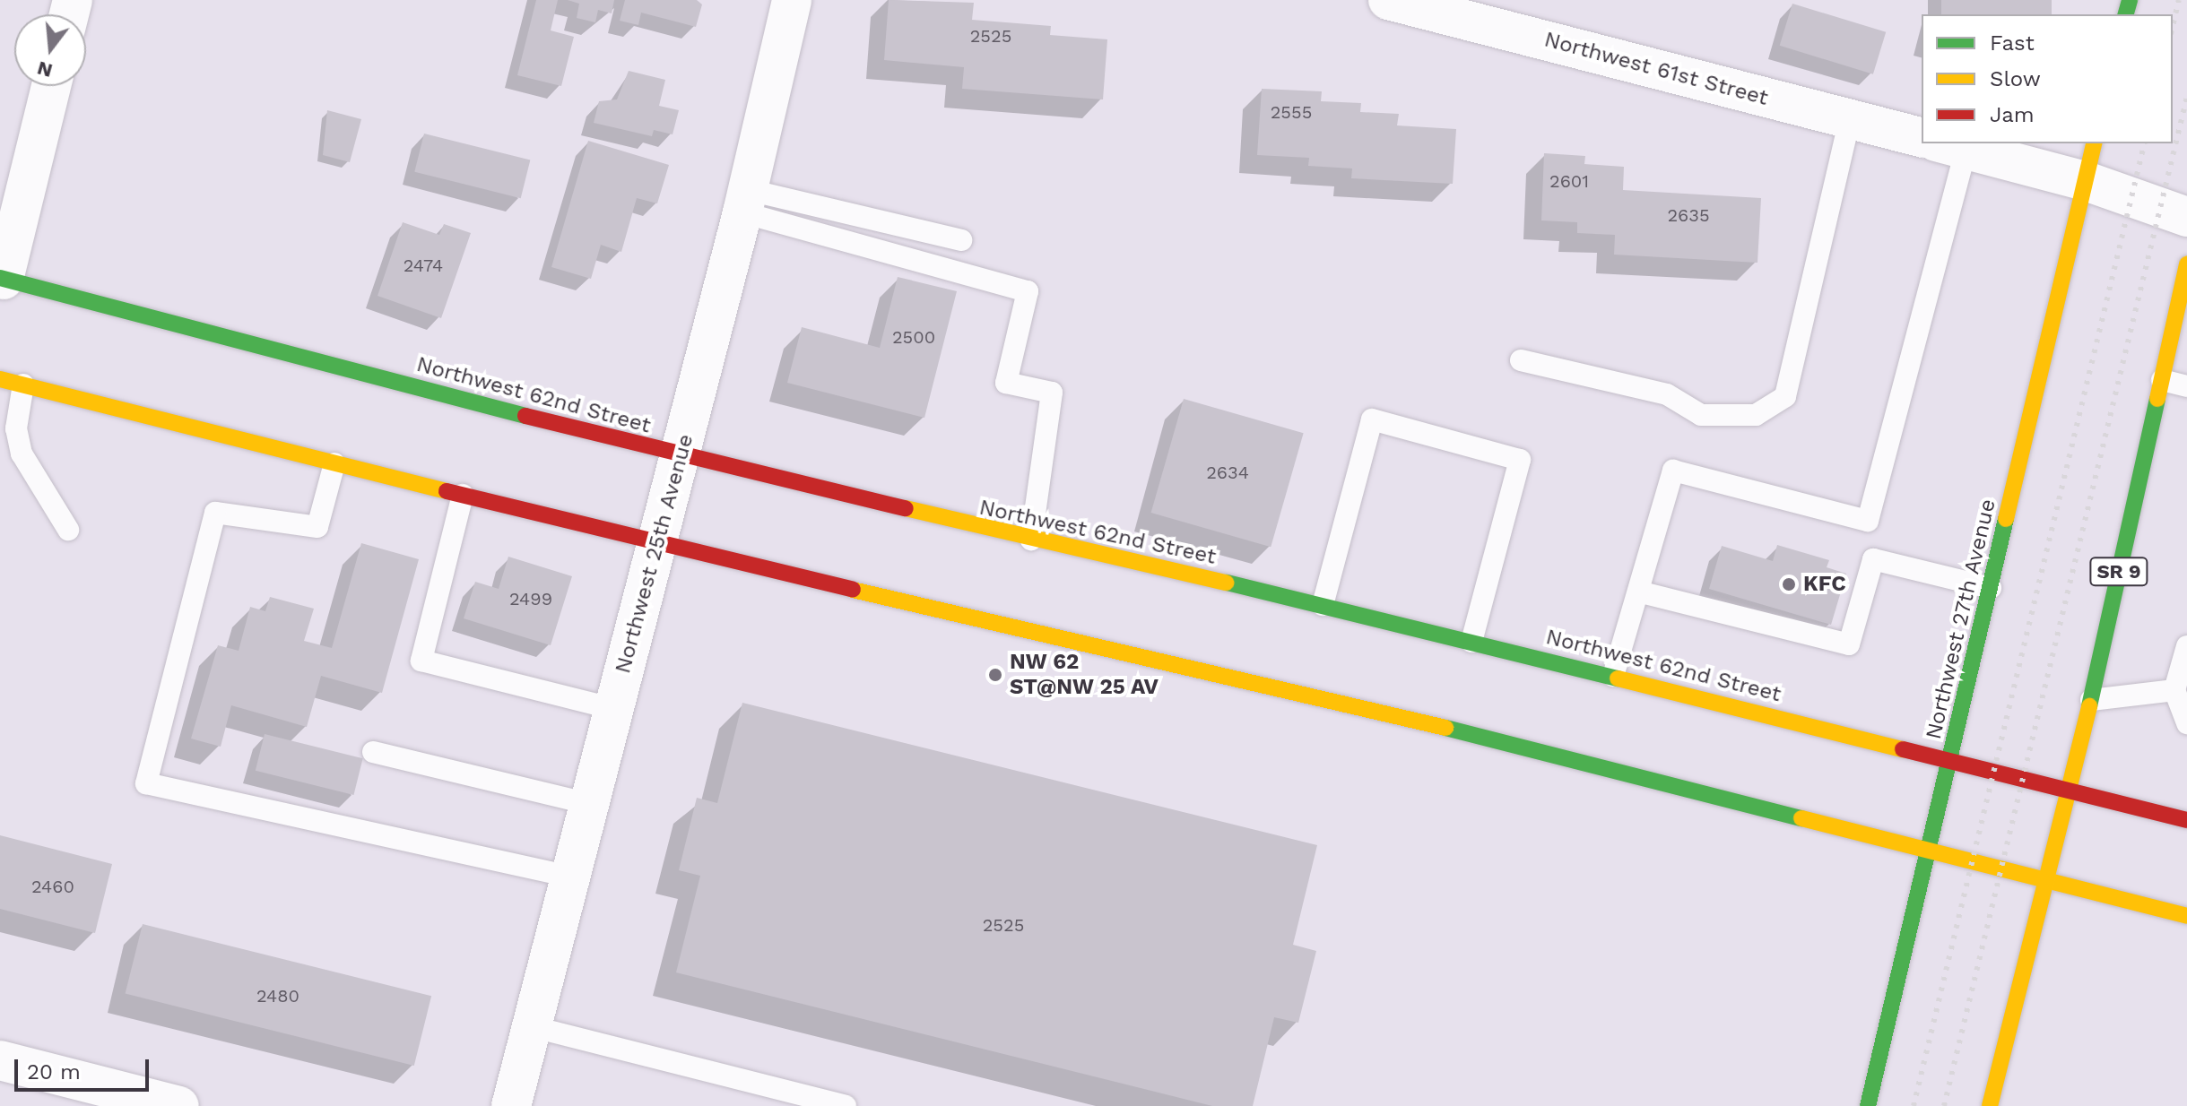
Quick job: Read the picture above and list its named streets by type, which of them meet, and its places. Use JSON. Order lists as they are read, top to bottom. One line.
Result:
{"streets":{"main road":["Northwest 62nd Street","SR 9","Northwest 27th Avenue"],"street":["Northwest 61st Street","Northwest 25th Avenue"]},"crossings":[["Northwest 62nd Street","Northwest 25th Avenue"],["Northwest 62nd Street","SR 9"],["Northwest 62nd Street","Northwest 27th Avenue"]],"places":["KFC","NW 62 ST@NW 25 AV"],"house_numbers":["2525","2555","2601","2635","2474","2500","2634","2499","2460","2525","2480"],"legend":["Fast","Slow","Jam"],"scale_bar":"20 m","north":"bottom"}
